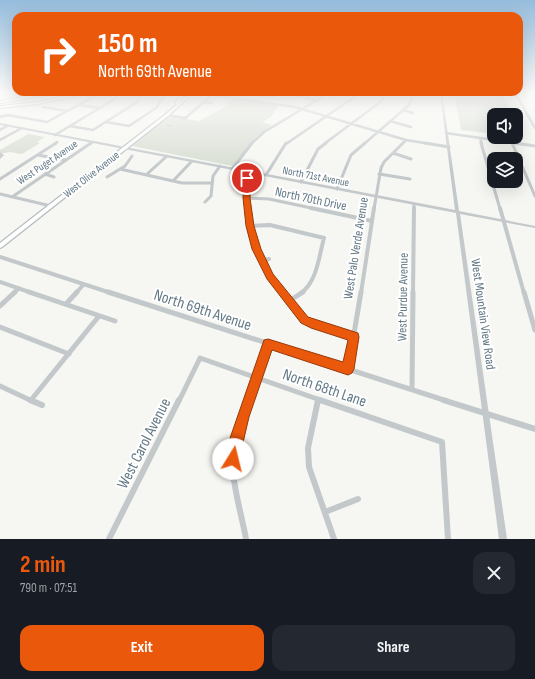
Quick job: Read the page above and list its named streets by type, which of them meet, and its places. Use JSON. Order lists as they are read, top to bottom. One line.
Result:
{"streets":{"main road":["West Olive Avenue"],"street":["West Puget Avenue","North 71st Avenue","North 70th Drive","West Palo Verde Avenue","West Purdue Avenue","North 69th Avenue","West Mountain View Road","North 68th Lane","West Carol Avenue"]},"crossings":[["West Puget Avenue","North 71st Avenue"],["West Olive Avenue","North 71st Avenue"],["North 71st Avenue","West Palo Verde Avenue"],["North 71st Avenue","West Purdue Avenue"],["North 71st Avenue","West Mountain View Road"],["North 70th Drive","West Palo Verde Avenue"],["West Palo Verde Avenue","North 69th Avenue"],["West Purdue Avenue","North 69th Avenue"],["North 69th Avenue","West Mountain View Road"],["North 68th Lane","West Carol Avenue"]],"page":{"turn":["150 m","North 69th Avenue"],"heading":["2 min","790 m · 07:51"],"buttons":["Exit","Share"]}}
